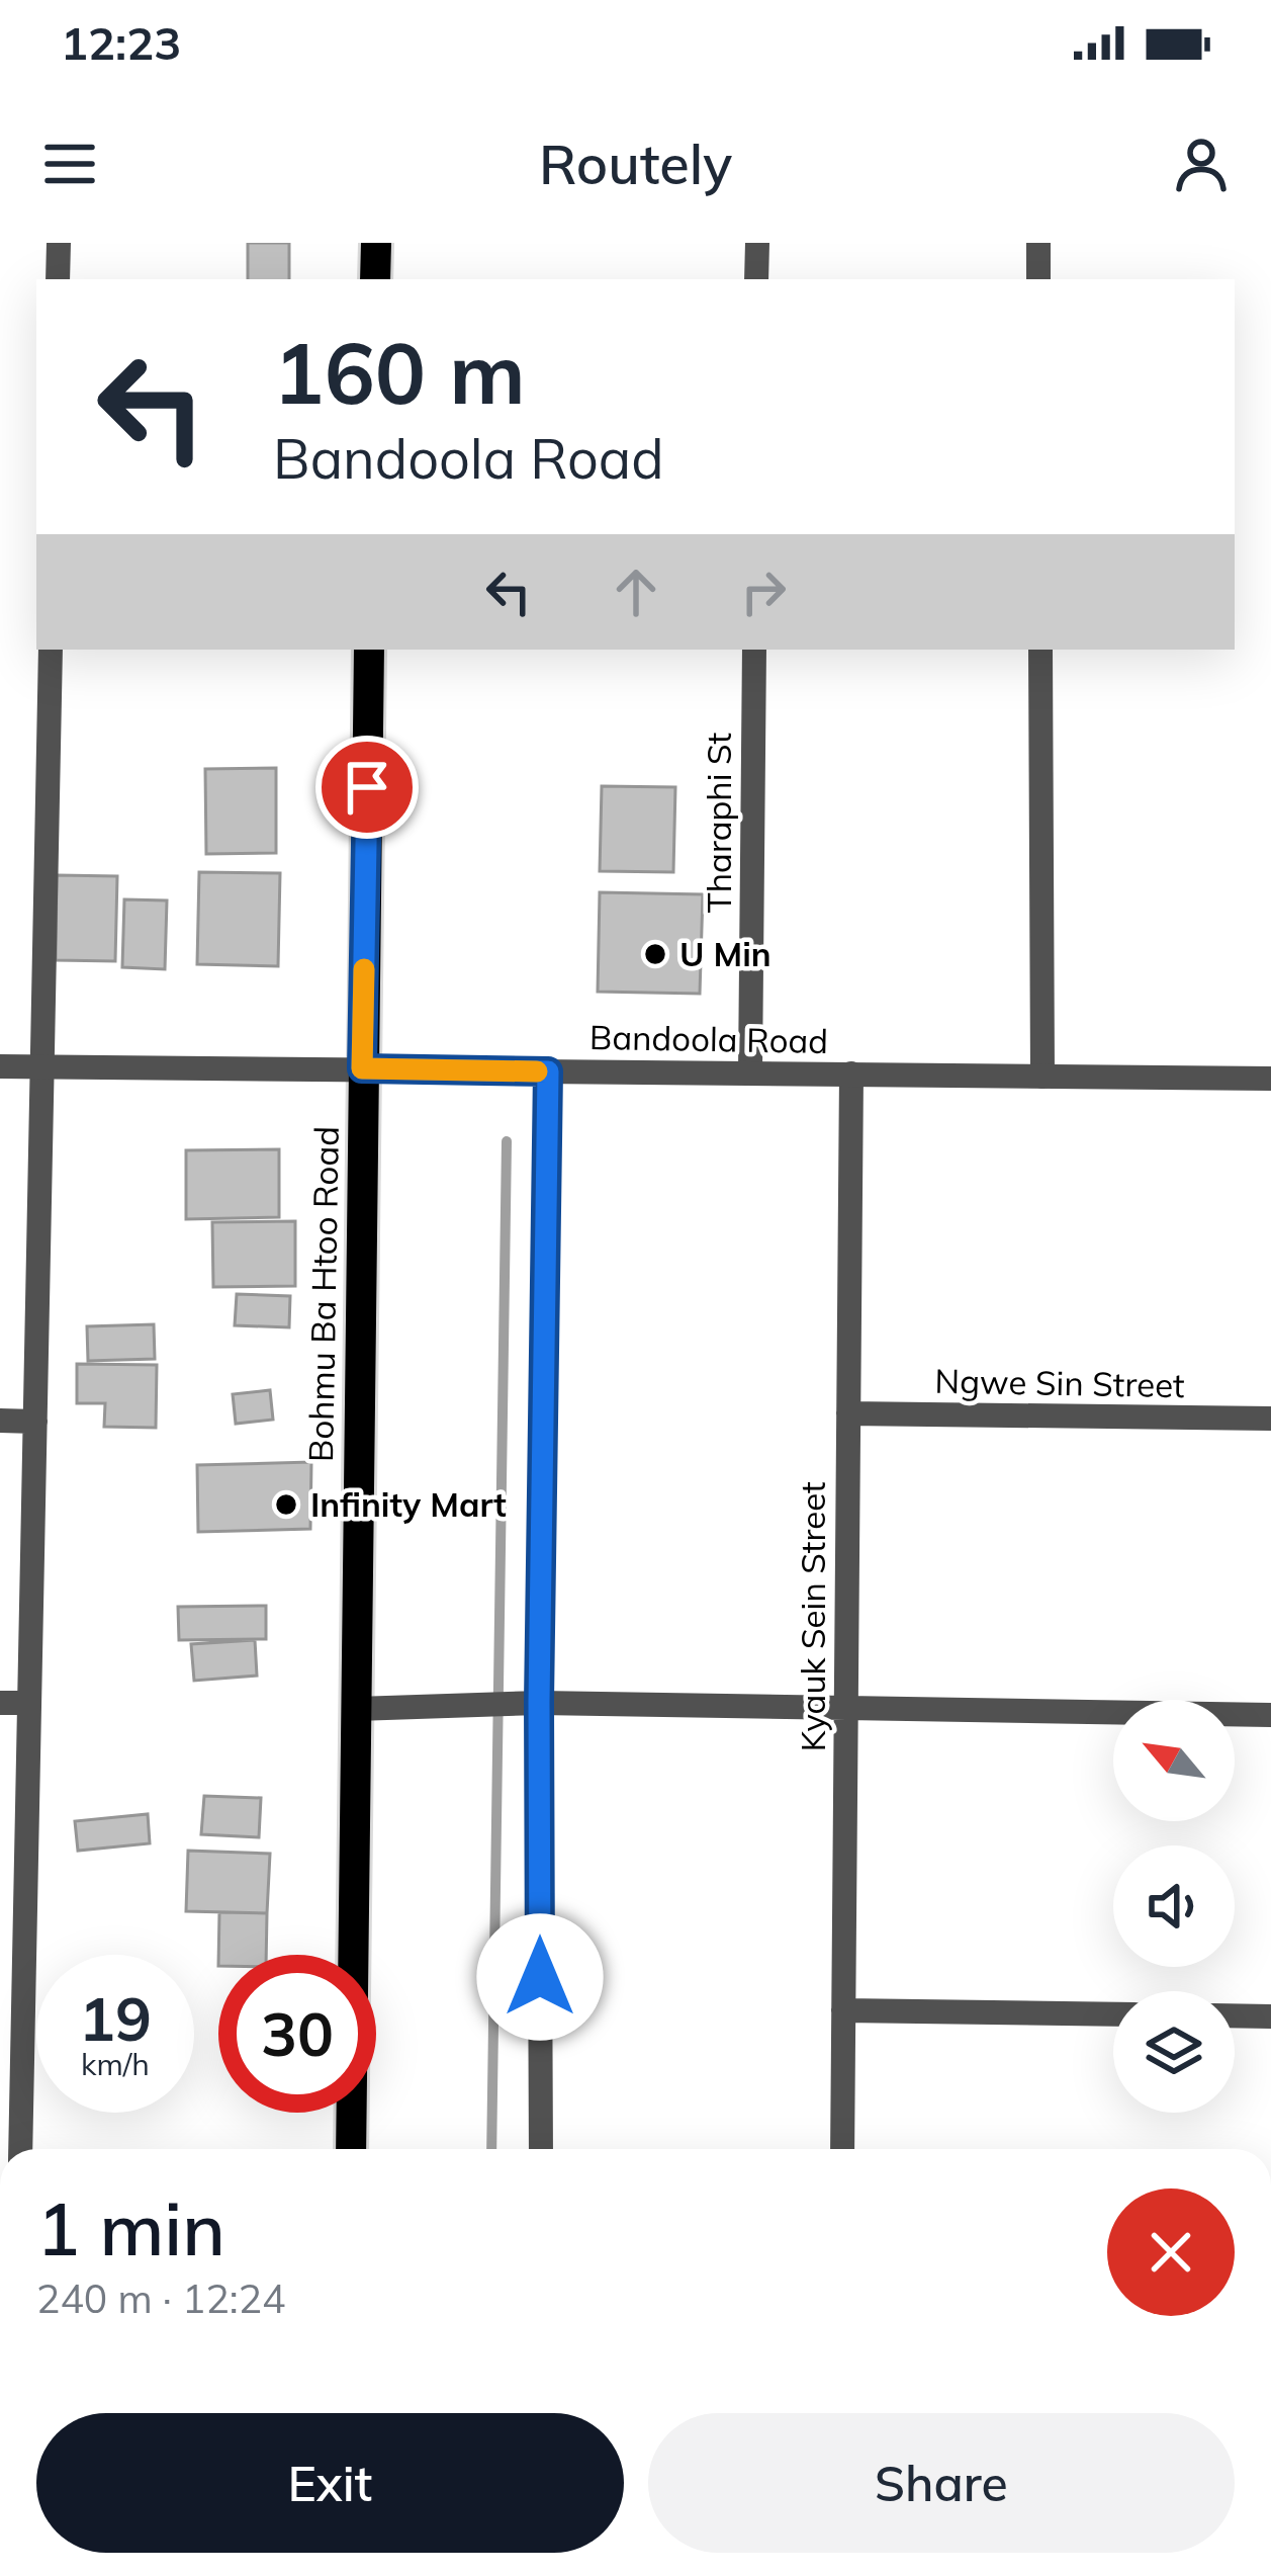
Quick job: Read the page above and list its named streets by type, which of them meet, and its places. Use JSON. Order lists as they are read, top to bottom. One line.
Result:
{"streets":{"main road":["Bohmu Ba Htoo Road"],"street":["Tharaphi St","Bandoola Road","Ngwe Sin Street","Kyauk Sein Street"]},"crossings":[["Tharaphi St","Bandoola Road"],["Bandoola Road","Bohmu Ba Htoo Road"],["Bandoola Road","Kyauk Sein Street"],["Ngwe Sin Street","Kyauk Sein Street"]],"places":["U Min","Infinity Mart"],"north":"top left","page":{"status":"12:23","header":"Routely","turn":["160 m","Bandoola Road"],"speed":"19 km/h","limit":"30","heading":["1 min","240 m · 12:24"],"buttons":["Exit","Share"]}}
